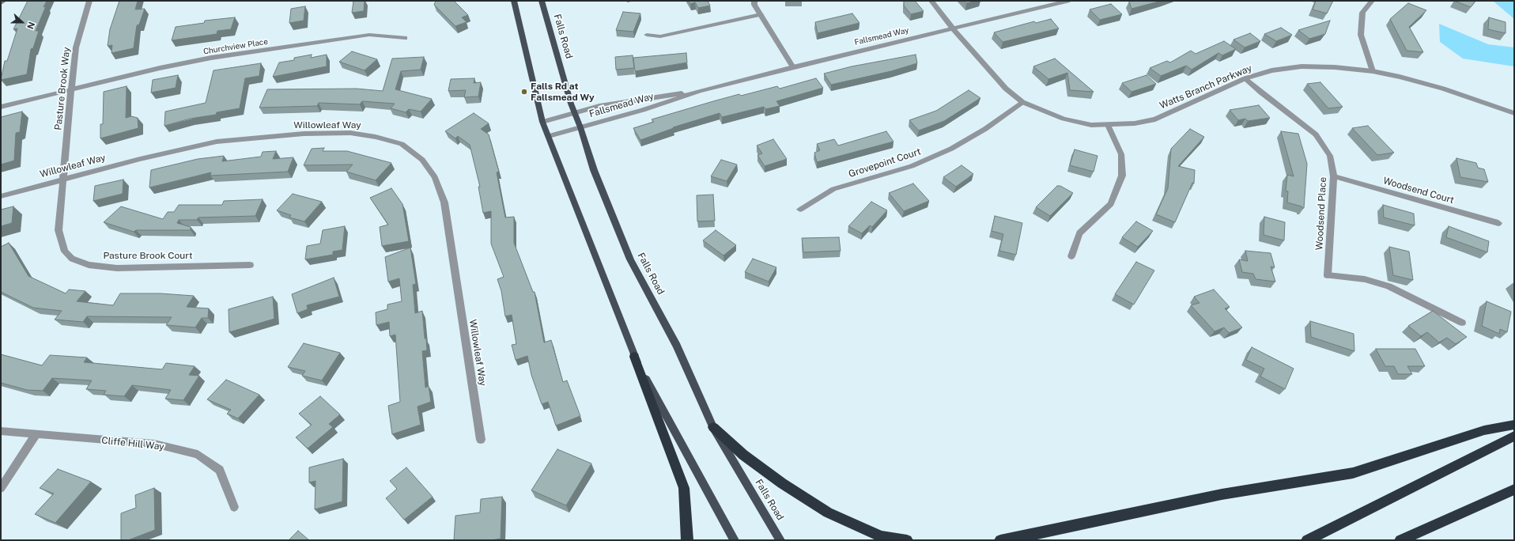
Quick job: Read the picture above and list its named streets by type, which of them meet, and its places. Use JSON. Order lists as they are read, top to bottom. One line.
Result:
{"streets":{"main road":["Falls Road"],"street":["Fallsmead Way","Churchview Place","Watts Branch Parkway","Pasture Brook Way","Willowleaf Way","Grovepoint Court","Woodsend Court","Woodsend Place","Pasture Brook Court","Cliffe Hill Way"]},"crossings":[["Falls Road","Fallsmead Way"],["Fallsmead Way","Watts Branch Parkway"],["Churchview Place","Pasture Brook Way"],["Watts Branch Parkway","Grovepoint Court"],["Watts Branch Parkway","Woodsend Place"],["Pasture Brook Way","Willowleaf Way"],["Pasture Brook Way","Pasture Brook Court"],["Willowleaf Way","Pasture Brook Court"],["Woodsend Court","Woodsend Place"]],"places":["Falls Rd at Fallsmead Wy"],"north":"right"}
